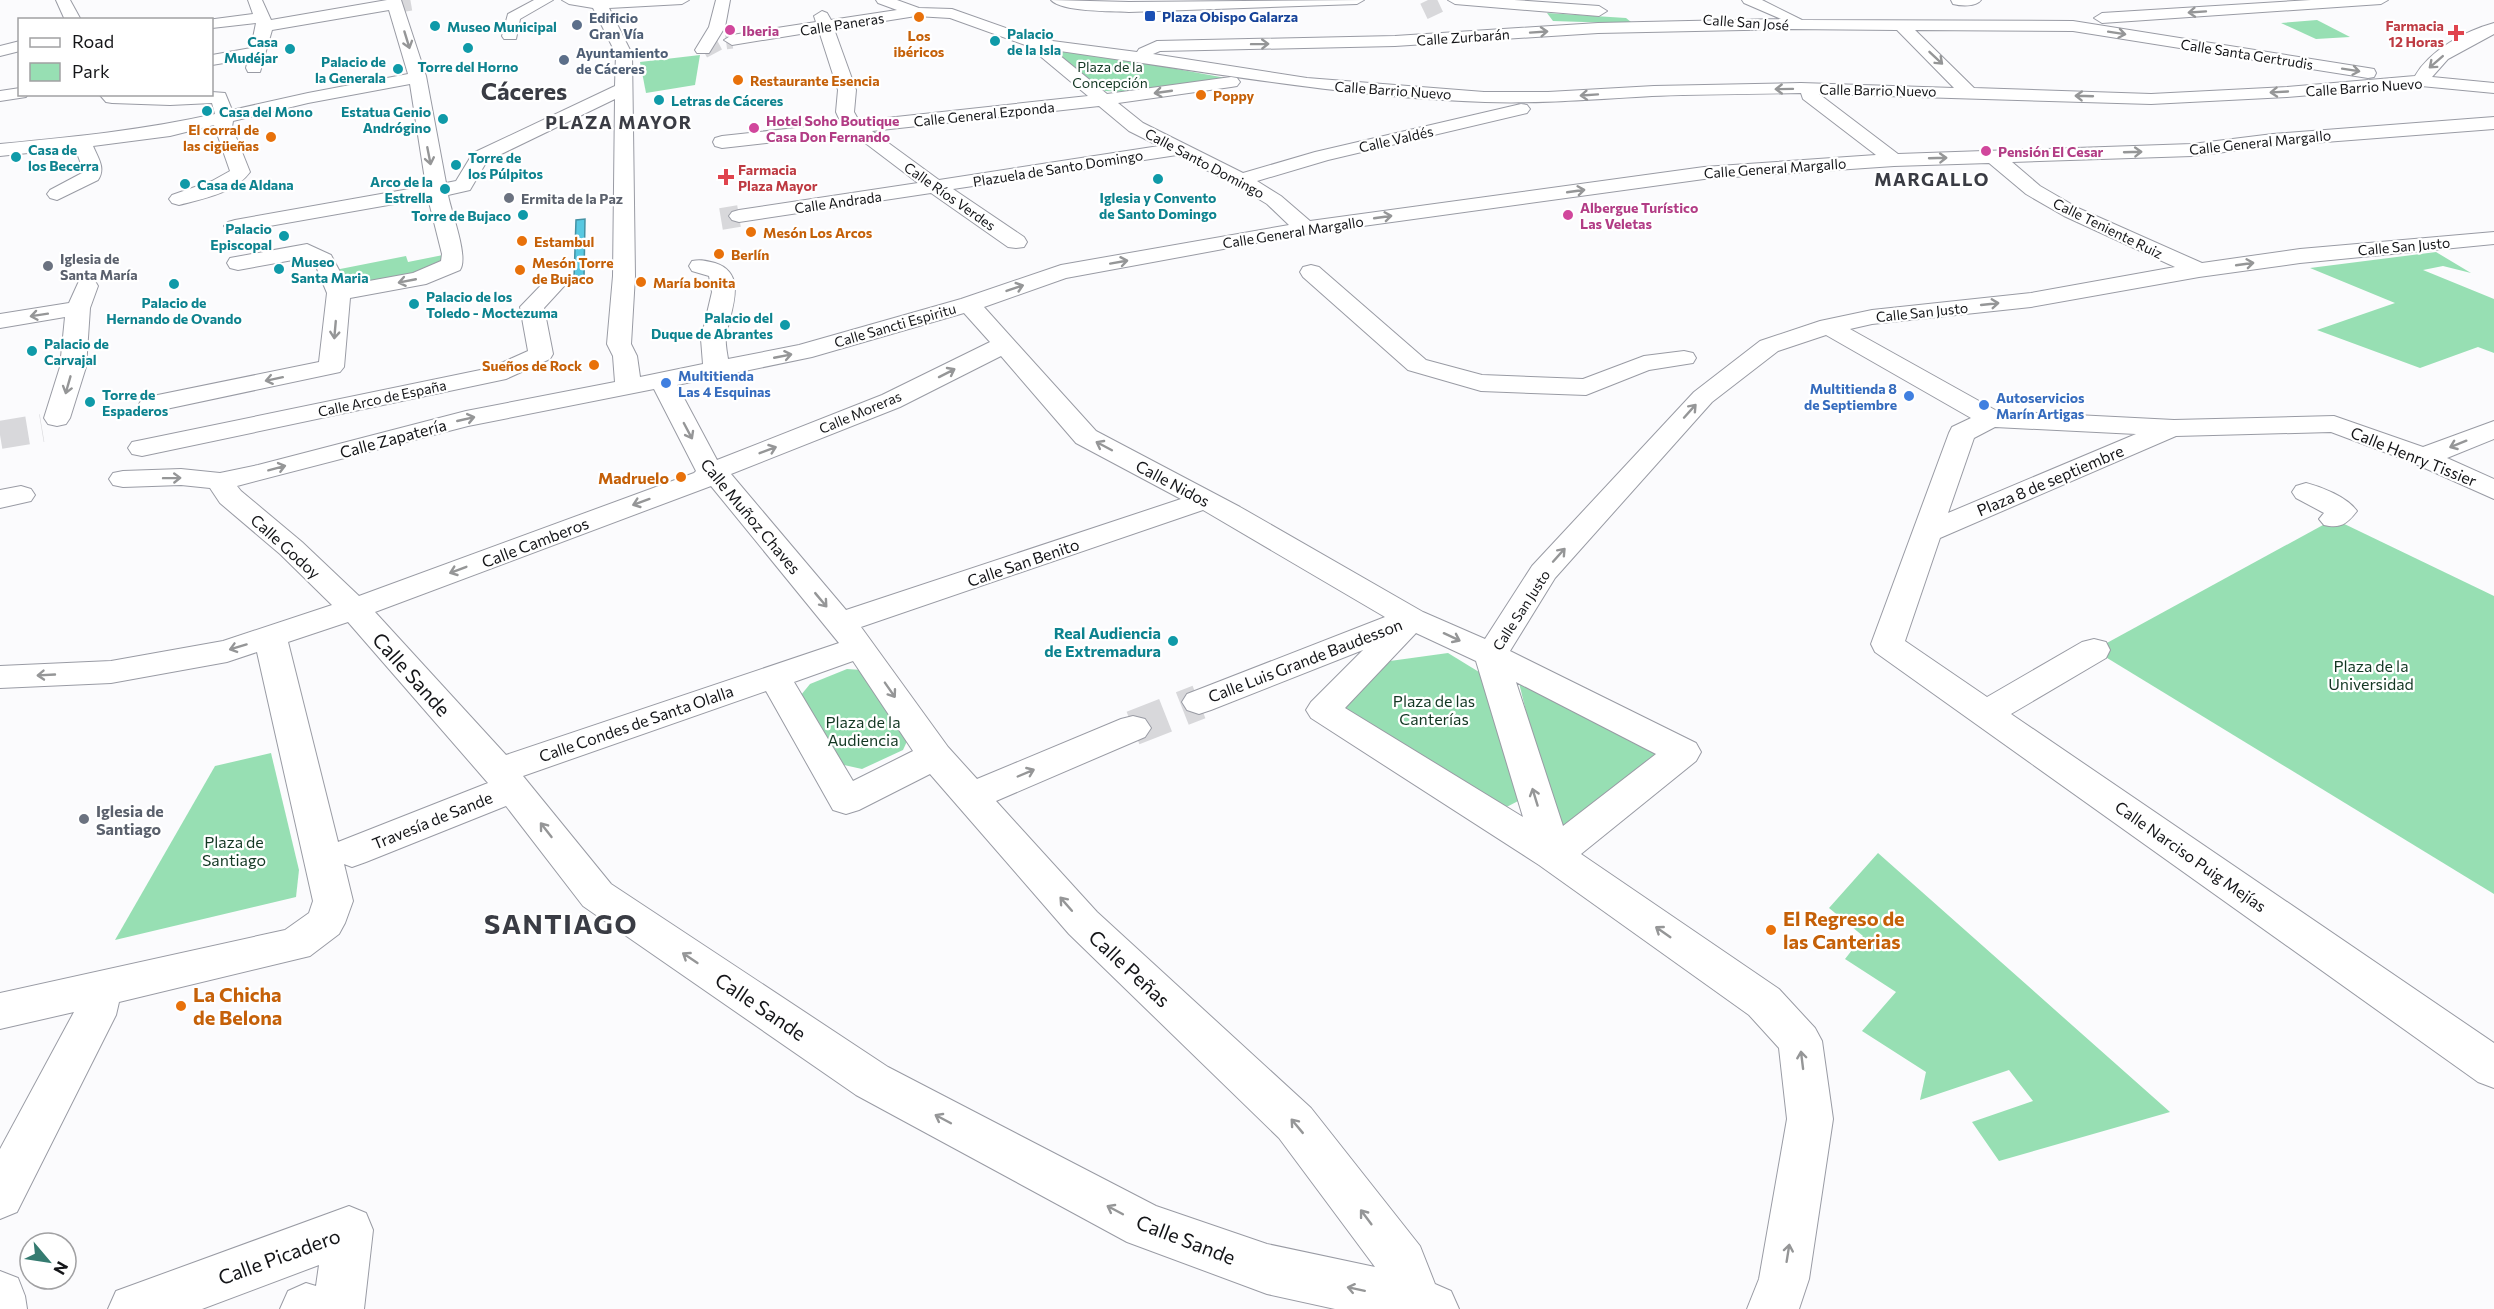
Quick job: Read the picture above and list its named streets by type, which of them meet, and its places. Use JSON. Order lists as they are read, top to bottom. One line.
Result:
{"streets":{"street":["Calle San José","Calle Paneras","Calle Zurbarán","Calle Santa Gertrudis","Calle Barrio Nuevo","Calle General Ezponda","Calle Valdés","Calle General Margallo","Calle Santo Domingo","Plazuela de Santo Domingo","Calle Ríos Verdes","Calle Andrada","Calle Teniente Ruiz","Calle San Justo","Calle Sancti Espiritu","Calle Arco de España","Calle Moreras","Calle Zapatería","Calle Henry Tissier","Plaza 8 de septiembre","Calle Nidos","Calle Muñoz Chaves","Calle Camberos","Calle Godoy","Calle San Benito","Calle Luis Grande Baudesson","Calle Sande","Calle Condes de Santa Olalla","Travesía de Sande","Calle Narciso Puig Mejías","Calle Peñas","Calle Picadero"]},"crossings":[["Calle San José","Calle Zurbarán"],["Calle San José","Calle Santa Gertrudis"],["Calle Santa Gertrudis","Calle Barrio Nuevo"],["Calle Barrio Nuevo","Calle Valdés"],["Calle General Ezponda","Calle Santo Domingo"],["Calle General Ezponda","Calle Ríos Verdes"],["Calle Valdés","Calle Santo Domingo"],["Calle General Margallo","Calle Santo Domingo"],["Calle General Margallo","Calle Ríos Verdes"],["Calle General Margallo","Calle Teniente Ruiz"],["Calle General Margallo","Calle Sancti Espiritu"],["Calle Santo Domingo","Plazuela de Santo Domingo"],["Plazuela de Santo Domingo","Calle Ríos Verdes"],["Plazuela de Santo Domingo","Calle Andrada"],["Calle Ríos Verdes","Calle Andrada"],["Calle Ríos Verdes","Calle Sancti Espiritu"],["Calle Teniente Ruiz","Calle San Justo"],["Calle San Justo","Plaza 8 de septiembre"],["Calle Sancti Espiritu","Calle Zapatería"],["Calle Sancti Espiritu","Calle Nidos"],["Calle Sancti Espiritu","Calle Muñoz Chaves"],["Calle Moreras","Calle Nidos"],["Calle Moreras","Calle Muñoz Chaves"],["Calle Moreras","Calle Camberos"],["Calle Zapatería","Calle Muñoz Chaves"],["Calle Zapatería","Calle Godoy"],["Calle Henry Tissier","Plaza 8 de septiembre"],["Plaza 8 de septiembre","Calle Narciso Puig Mejías"],["Calle Nidos","Calle San Benito"],["Calle Nidos","Calle Luis Grande Baudesson"],["Calle Muñoz Chaves","Calle Camberos"],["Calle Muñoz Chaves","Calle San Benito"],["Calle Muñoz Chaves","Calle Peñas"],["Calle Camberos","Calle Godoy"],["Calle Camberos","Calle Sande"],["Calle Godoy","Calle Sande"],["Calle Sande","Calle Condes de Santa Olalla"],["Calle Sande","Travesía de Sande"],["Calle Sande","Calle Peñas"],["Calle Condes de Santa Olalla","Travesía de Sande"]],"one_way":["Calle Sancti Espiritu","Calle Moreras","Calle Nidos","Calle Muñoz Chaves","Calle Camberos","Calle Sande","Calle Peñas"],"districts":["Cáceres","PLAZA MAYOR","MARGALLO","SANTIAGO"],"parks":["Plaza de la Concepción","Plaza de la Universidad","Plaza de las Canterías","Plaza de la Audiencia","Plaza de Santiago"],"places":{"transit":["Plaza Obispo Galarza"],"other":["Los ibéricos","Edificio Gran Vía","Museo Municipal","Iberia","Palacio de la Isla","Torre del Horno","Casa Mudéjar","Ayuntamiento de Cáceres","Palacio de la Generala","Restaurante Esencia","Poppy","Letras de Cáceres","Casa del Mono","Estatua Genio Andrógino","Hotel Soho Boutique Casa Don Fernando","El corral de las cigüeñas","Pensión El Cesar","Casa de los Becerra","Torre de los Púlpitos","Iglesia y Convento de Santo Domingo","Casa de Aldana","Arco de la Estrella","Ermita de la Paz","Torre de Bujaco","Albergue Turístico Las Veletas","Mesón Los Arcos","Palacio Episcopal","Estambul","Berlín","Iglesia de Santa María","Museo Santa Maria","Mesón Torre de Bujaco","María bonita","Palacio de Hernando de Ovando","Palacio de los Toledo - Moctezuma","Palacio del Duque de Abrantes","Palacio de Carvajal","Sueños de Rock","Multitienda Las 4 Esquinas","Multitienda 8 de Septiembre","Torre de Espaderos","Autoservicios Marín Artigas","Madruelo","Real Audiencia de Extremadura","Iglesia de Santiago","El Regreso de las Canterias","La Chicha de Belona"],"health":["Farmacia 12 Horas","Farmacia Plaza Mayor"]},"legend":["Road","Park"],"north":"bottom right"}
